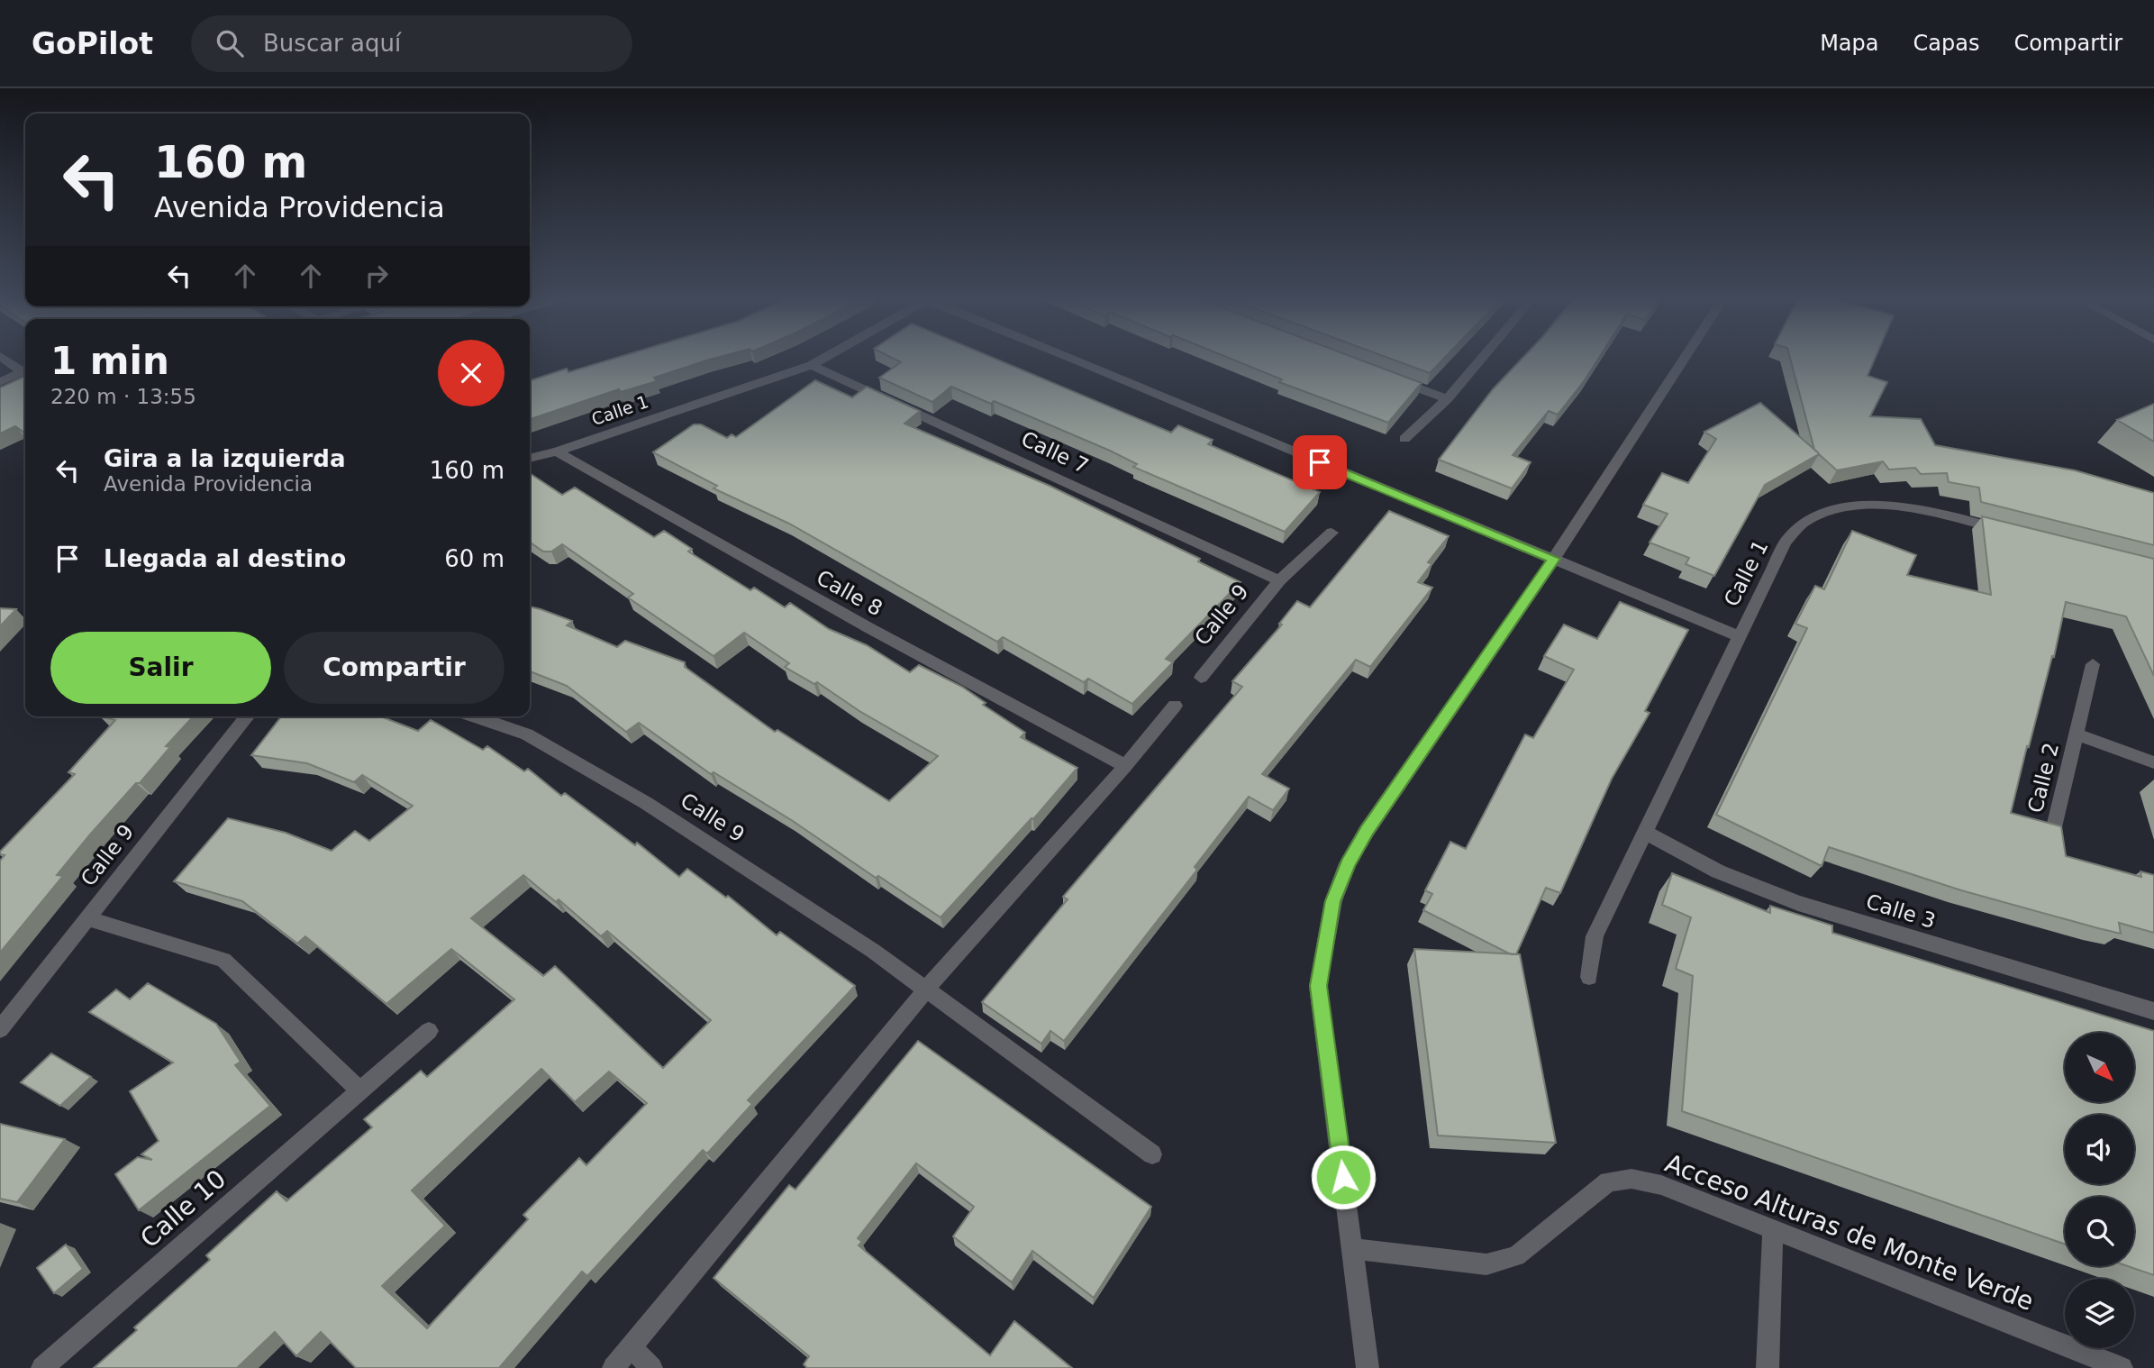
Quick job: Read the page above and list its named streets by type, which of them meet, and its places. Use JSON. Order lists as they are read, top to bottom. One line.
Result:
{"streets":{"street":["Calle 1","Calle 7","Calle 8","Calle 9","Calle 2","Calle 3","Calle 10","Acceso Alturas de Monte Verde"]},"crossings":[["Calle 1","Calle 7"],["Calle 1","Calle 8"],["Calle 1","Calle 3"],["Calle 7","Calle 9"]],"north":"bottom right","page":{"header":"GoPilot","search":"Buscar aquí","nav":["Mapa","Capas","Compartir"],"turn":["160 m","Avenida Providencia"],"heading":["1 min","220 m · 13:55"],"list":[{"name":"Gira a la izquierda","note":"Avenida Providencia","value":"160 m"},{"name":"Llegada al destino","value":"60 m"}],"buttons":["Salir","Compartir"]}}
